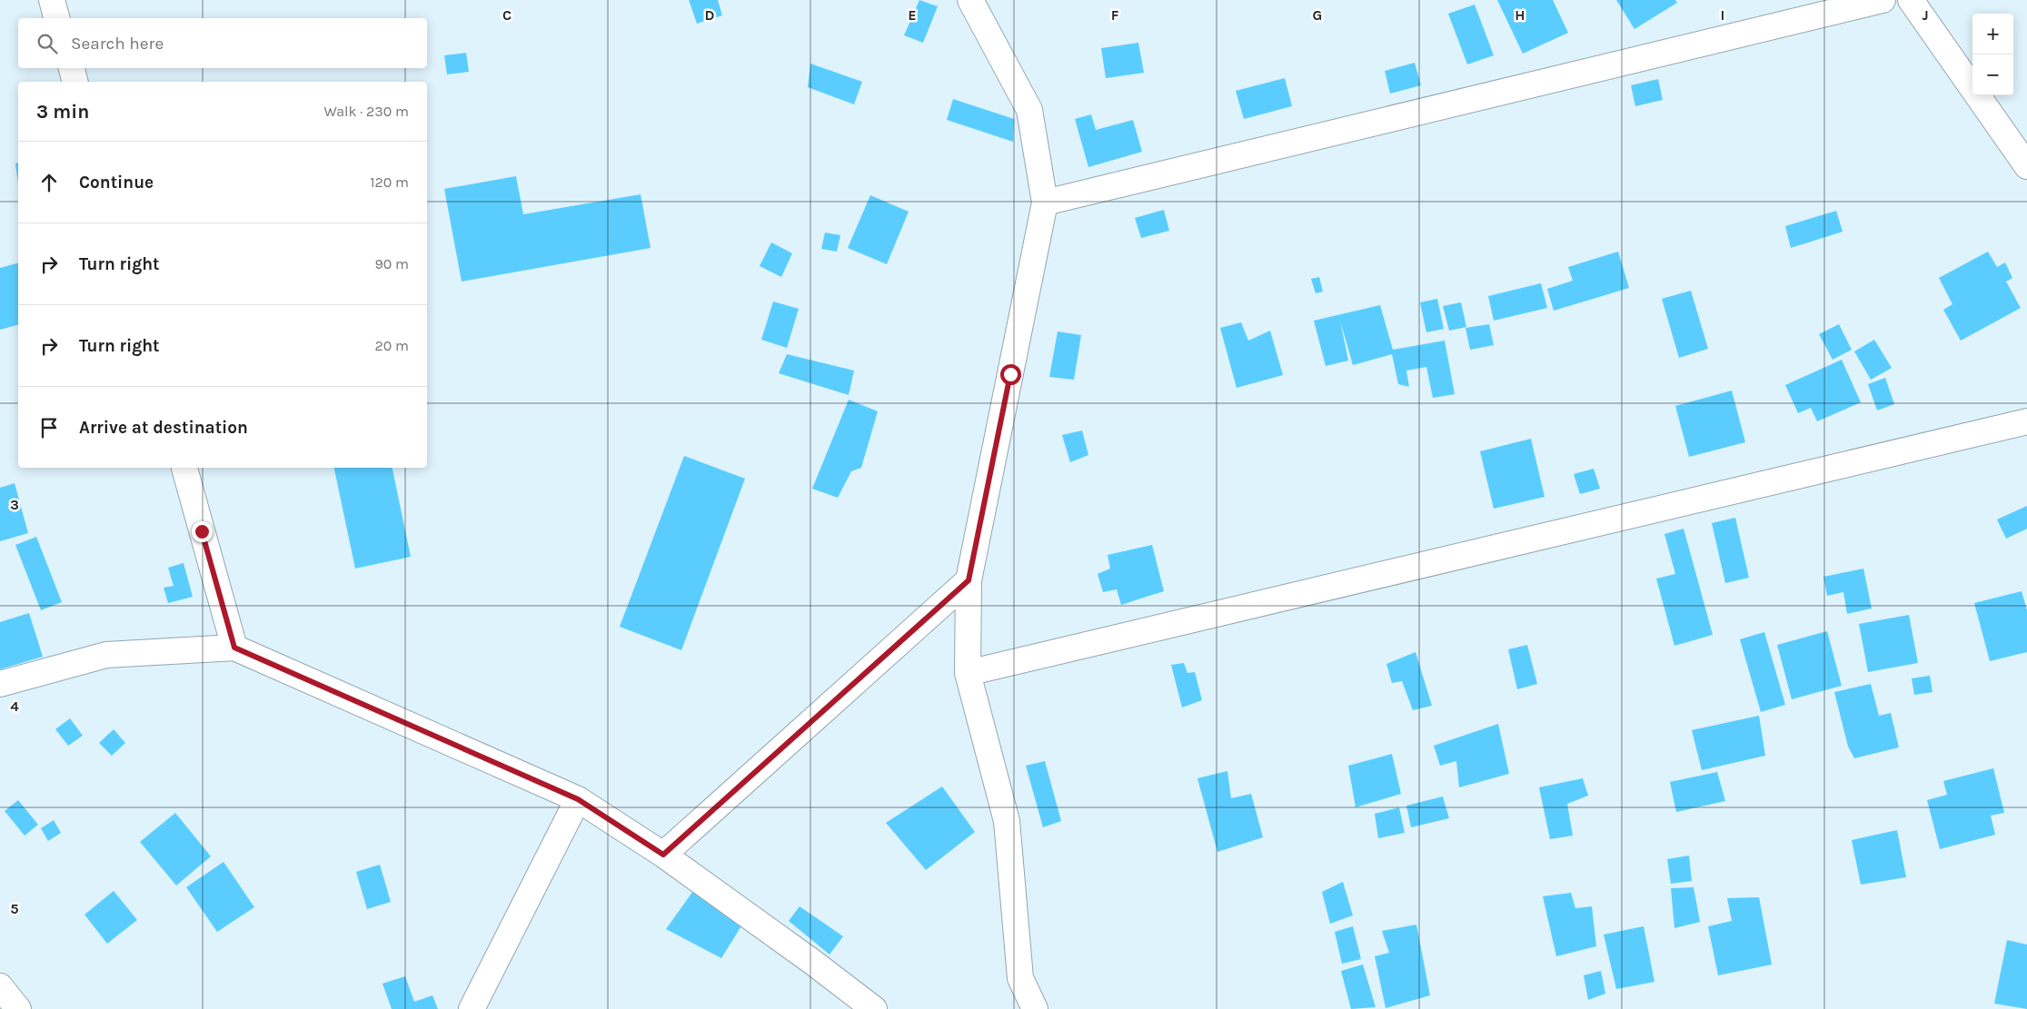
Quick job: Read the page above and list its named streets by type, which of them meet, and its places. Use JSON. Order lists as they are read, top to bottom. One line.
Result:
{"page":{"map_buttons":["+","−"],"search":"Search here","heading":["3 min","Walk · 230 m"],"list":[["Continue","120 m"],["Turn right","90 m"],["Turn right","20 m"],"Arrive at destination"]},"grid":{"columns":["C","D","E","F","G","H","I","J"],"rows":["3","4","5"]}}
